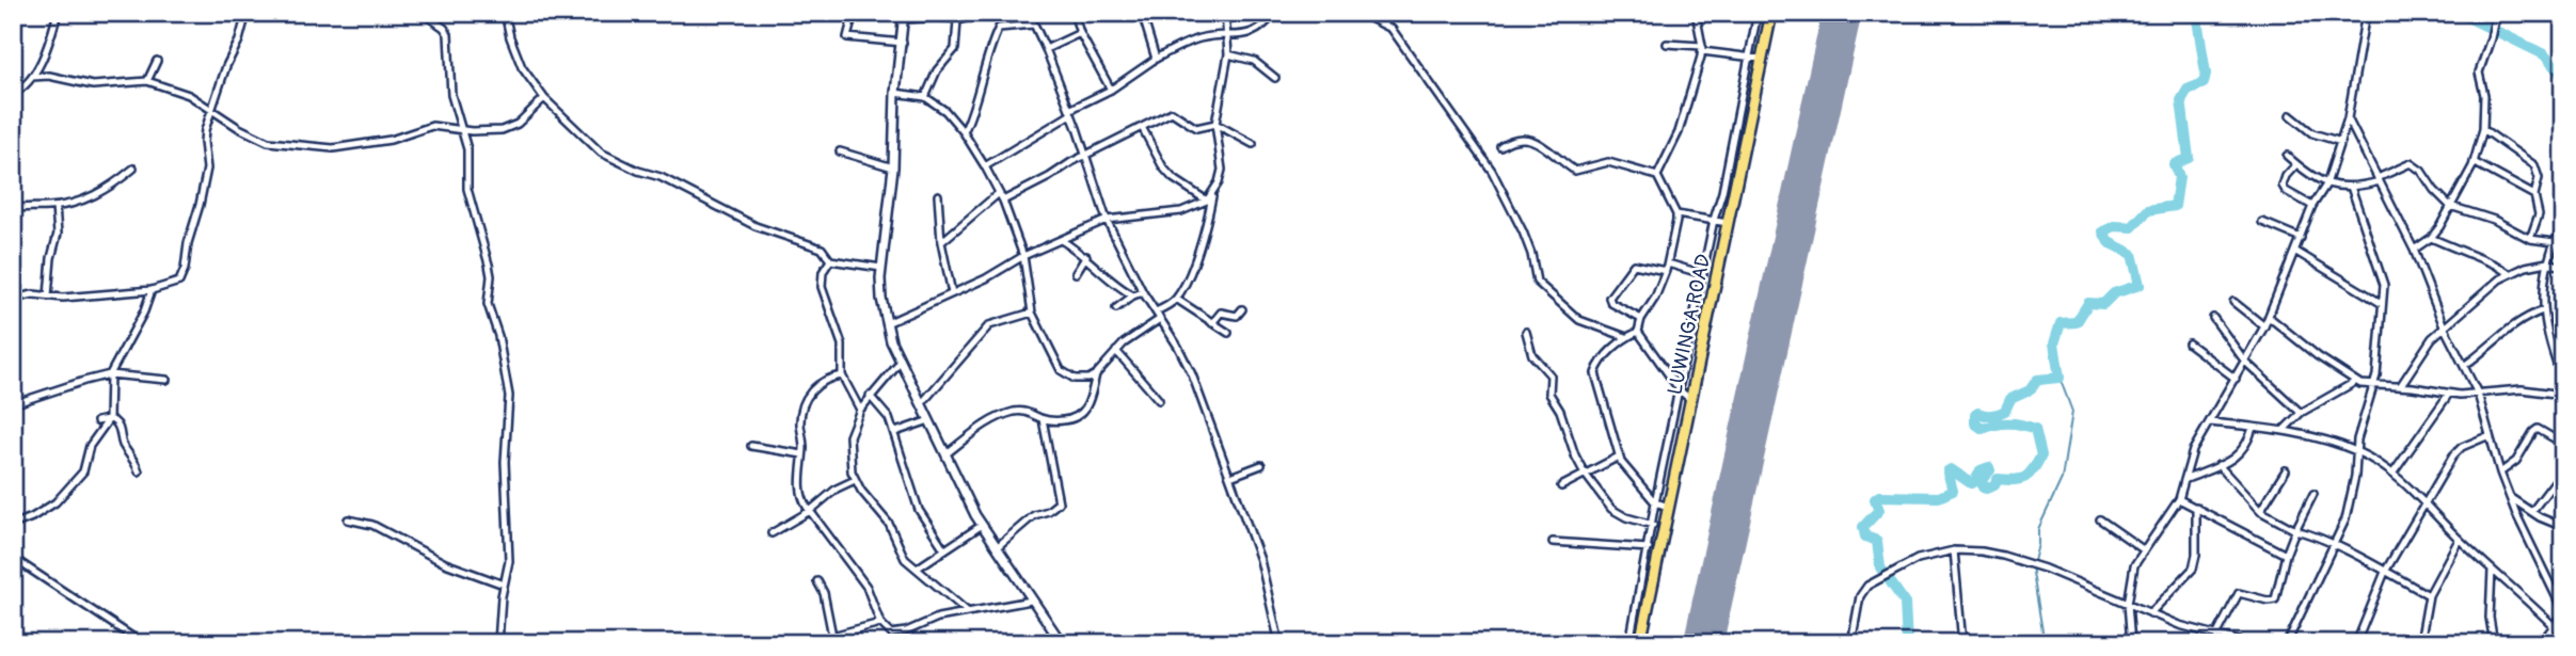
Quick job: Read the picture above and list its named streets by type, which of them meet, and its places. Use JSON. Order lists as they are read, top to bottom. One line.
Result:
{"streets":{"highway":["LUWINGA ROAD"]}}
